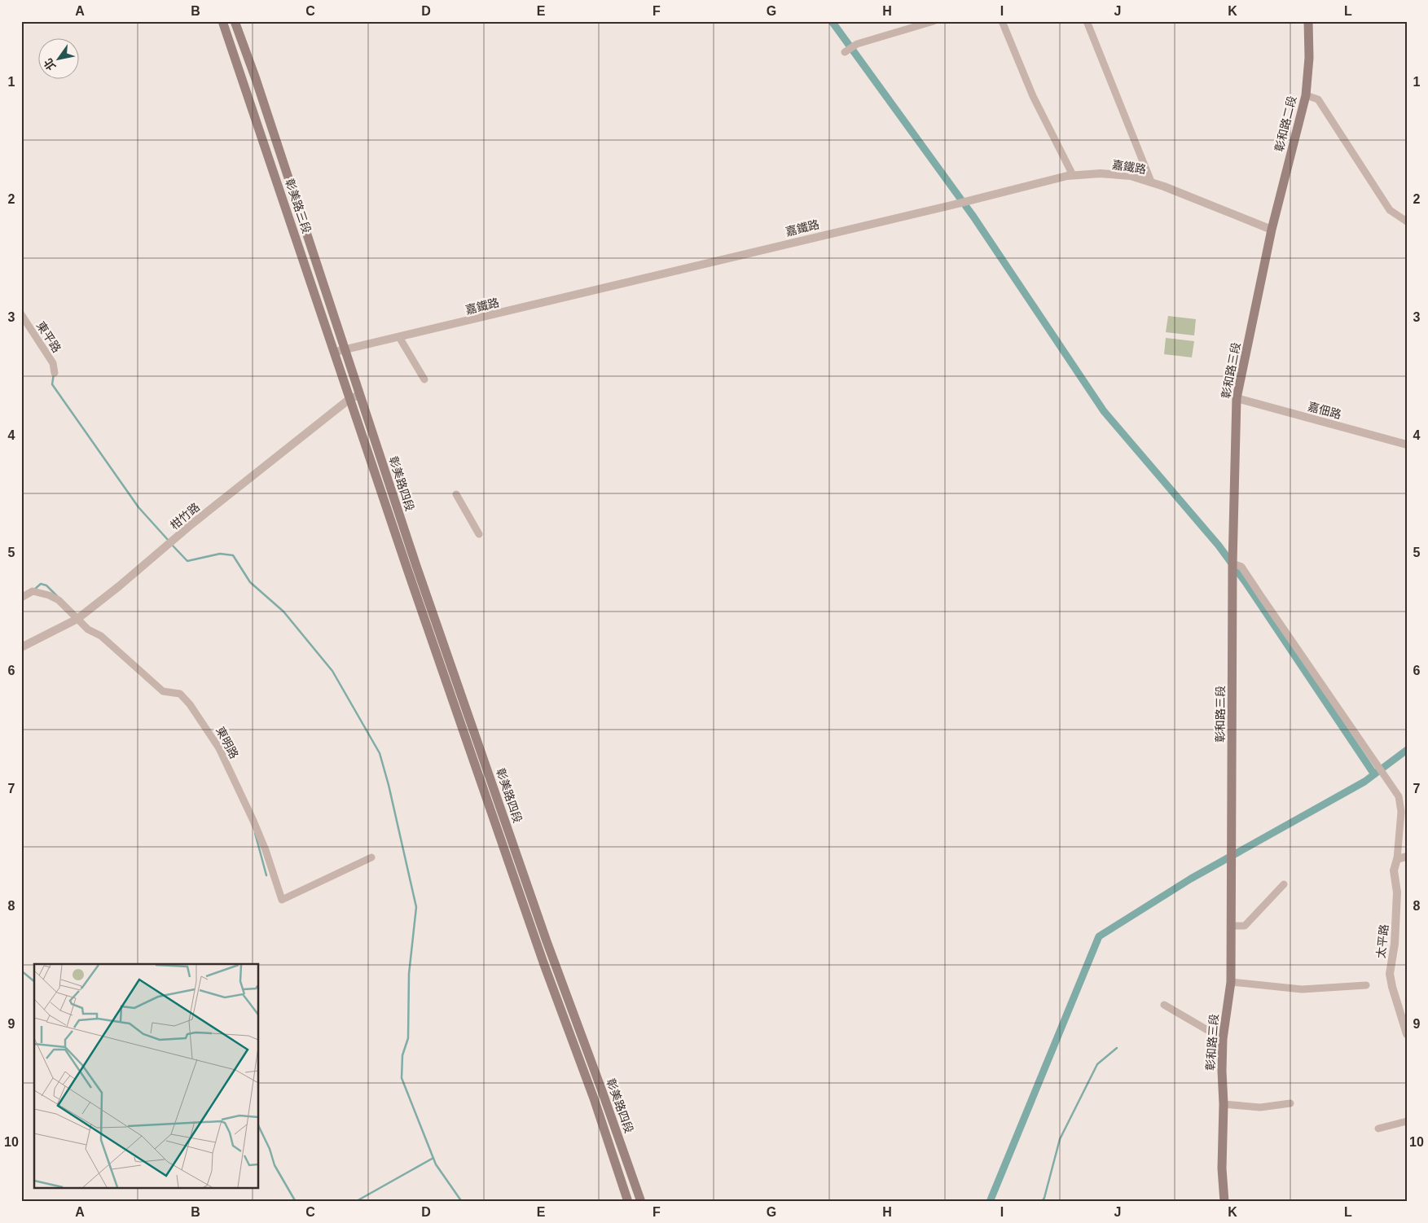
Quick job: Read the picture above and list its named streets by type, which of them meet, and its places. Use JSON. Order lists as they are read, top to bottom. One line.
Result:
{"streets":{"main road":["彰和路二段","彰美路三段","彰和路三段","彰美路四段"],"street":["嘉鐵路","東平路","嘉佃路","柑竹路","東明路","太平路"]},"crossings":[["彰和路二段","嘉鐵路"],["彰和路二段","彰和路三段"],["嘉鐵路","彰美路三段"],["嘉鐵路","彰和路三段"],["彰美路三段","彰美路四段"],["彰美路三段","柑竹路"],["彰和路三段","嘉佃路"],["彰美路四段","柑竹路"],["柑竹路","東明路"]],"north":"bottom left","grid":{"columns":["A","B","C","D","E","F","G","H","I","J","K","L"],"rows":["1","2","3","4","5","6","7","8","9","10"]}}
